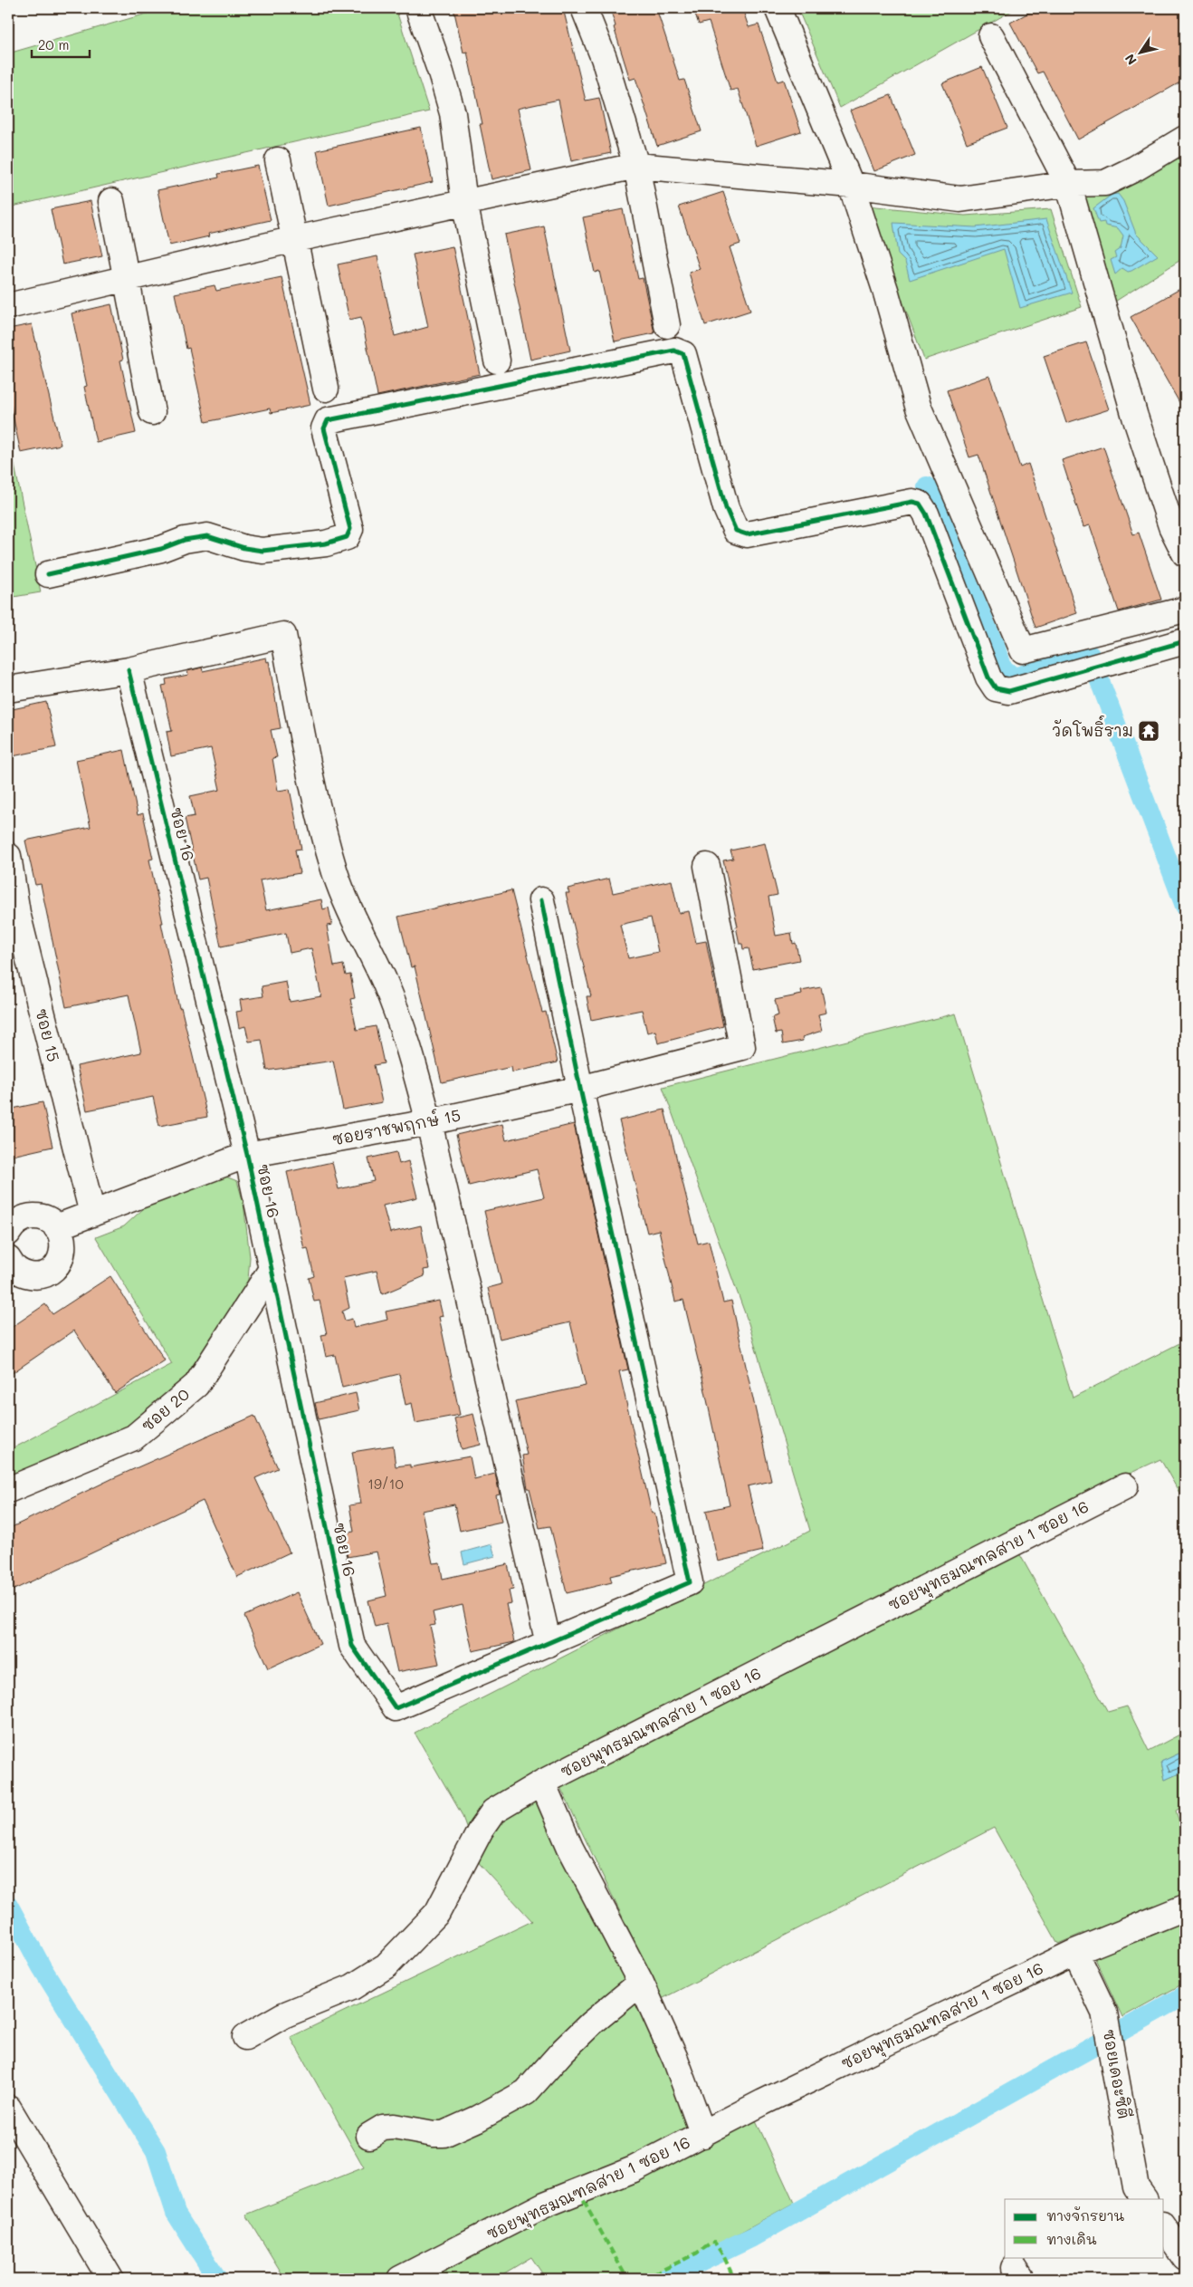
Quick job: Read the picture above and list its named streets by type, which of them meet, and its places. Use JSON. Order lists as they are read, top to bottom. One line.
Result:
{"streets":{"street":["ซอย 16","ซอย 15","ซอยราชพฤกษ์ 15","ซอย 20","ซอยพุทธมณฑลสาย 1 ซอย 16","ซอยเดอะซิตี"]},"crossings":[["ซอย 16","ซอยราชพฤกษ์ 15"],["ซอย 16","ซอย 20"],["ซอย 15","ซอยราชพฤกษ์ 15"],["ซอยพุทธมณฑลสาย 1 ซอย 16","ซอยเดอะซิตี"]],"places":{"temple":["วัดโพธิ์ราม"]},"house_numbers":["19/10"],"legend":["ทางจักรยาน","ทางเดิน"],"scale_bar":"20 m","north":"bottom left"}
